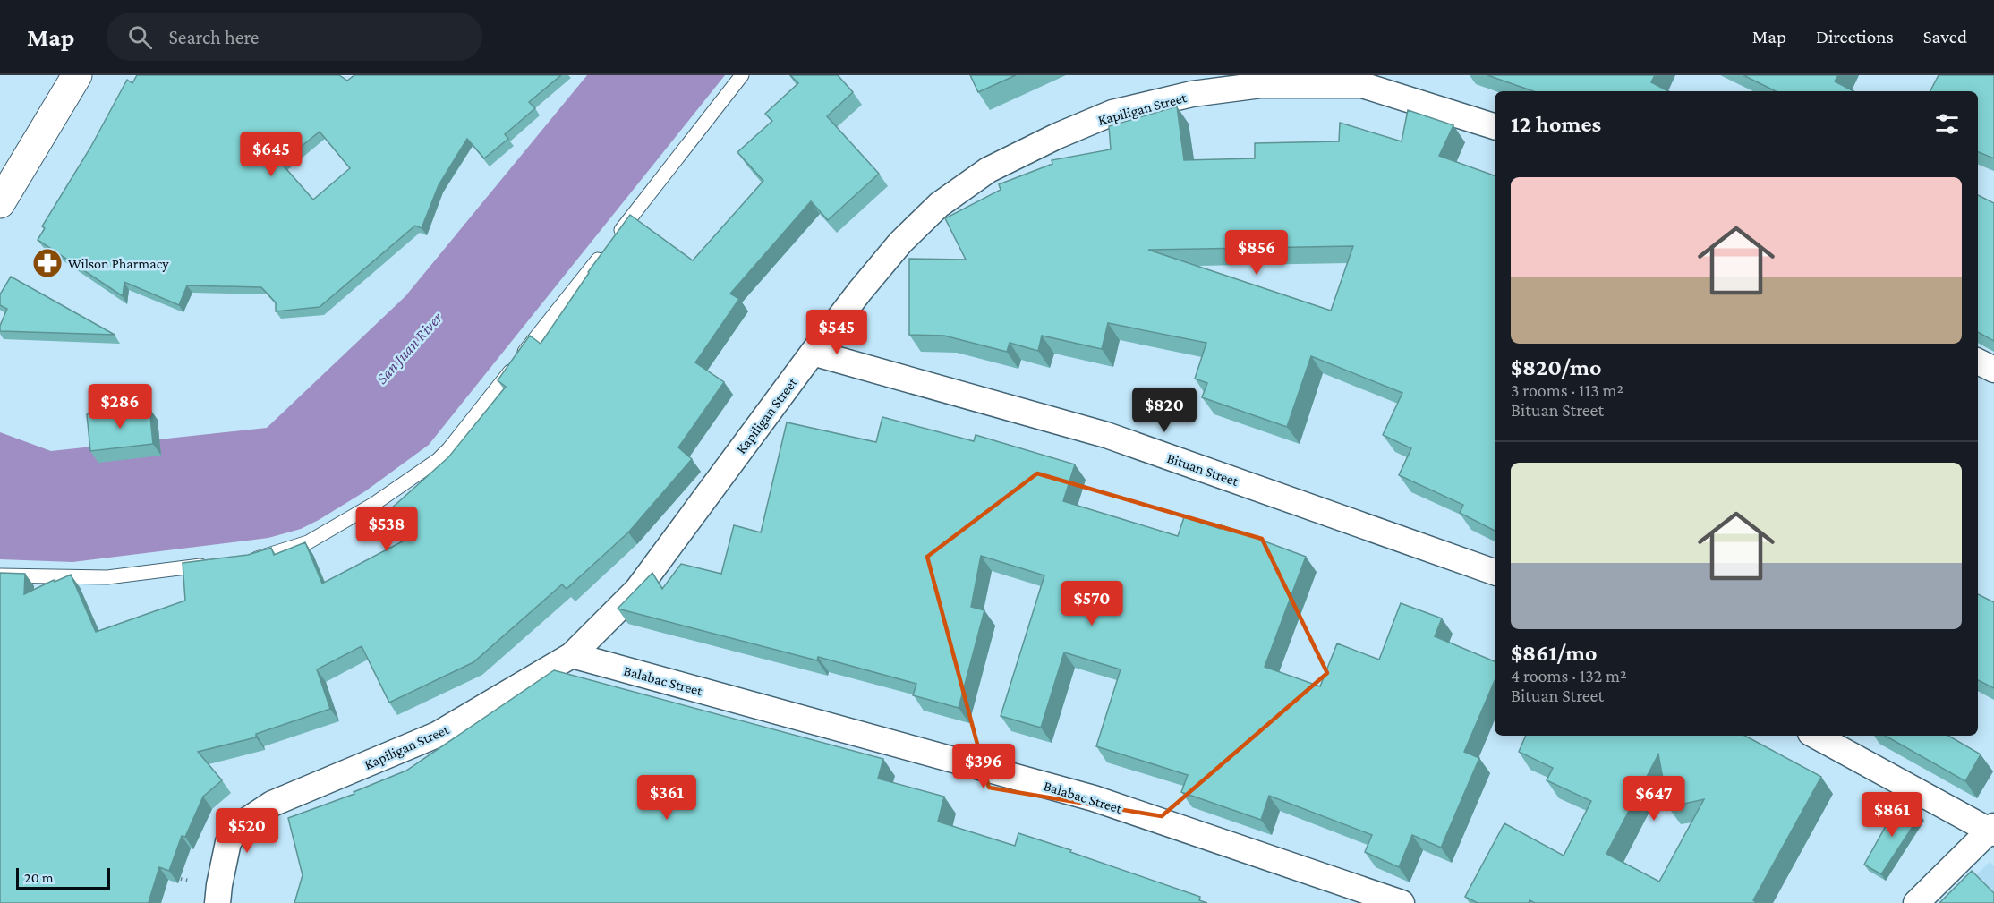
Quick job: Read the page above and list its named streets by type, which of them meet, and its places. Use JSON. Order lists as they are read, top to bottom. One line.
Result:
{"streets":{"street":["Kapiligan Street","Bituan Street","Balabac Street"]},"crossings":[["Kapiligan Street","Bituan Street"],["Kapiligan Street","Balabac Street"]],"water":["San Juan River"],"places":{"pharmacy":["Wilson Pharmacy"]},"scale_bar":"20 m","page":{"header":"Map","search":"Search here","nav":["Map","Directions","Saved"],"heading":"12 homes","price":["$645","$856","$545","$286","$820","$538","$570","$396","$361","$647","$861","$520"],"list":[{"name":"$820/mo","note":"3 rooms · 113 m² · Bituan Street"},{"name":"$861/mo","note":"4 rooms · 132 m² · Bituan Street"}],"scale":"20 m"}}
